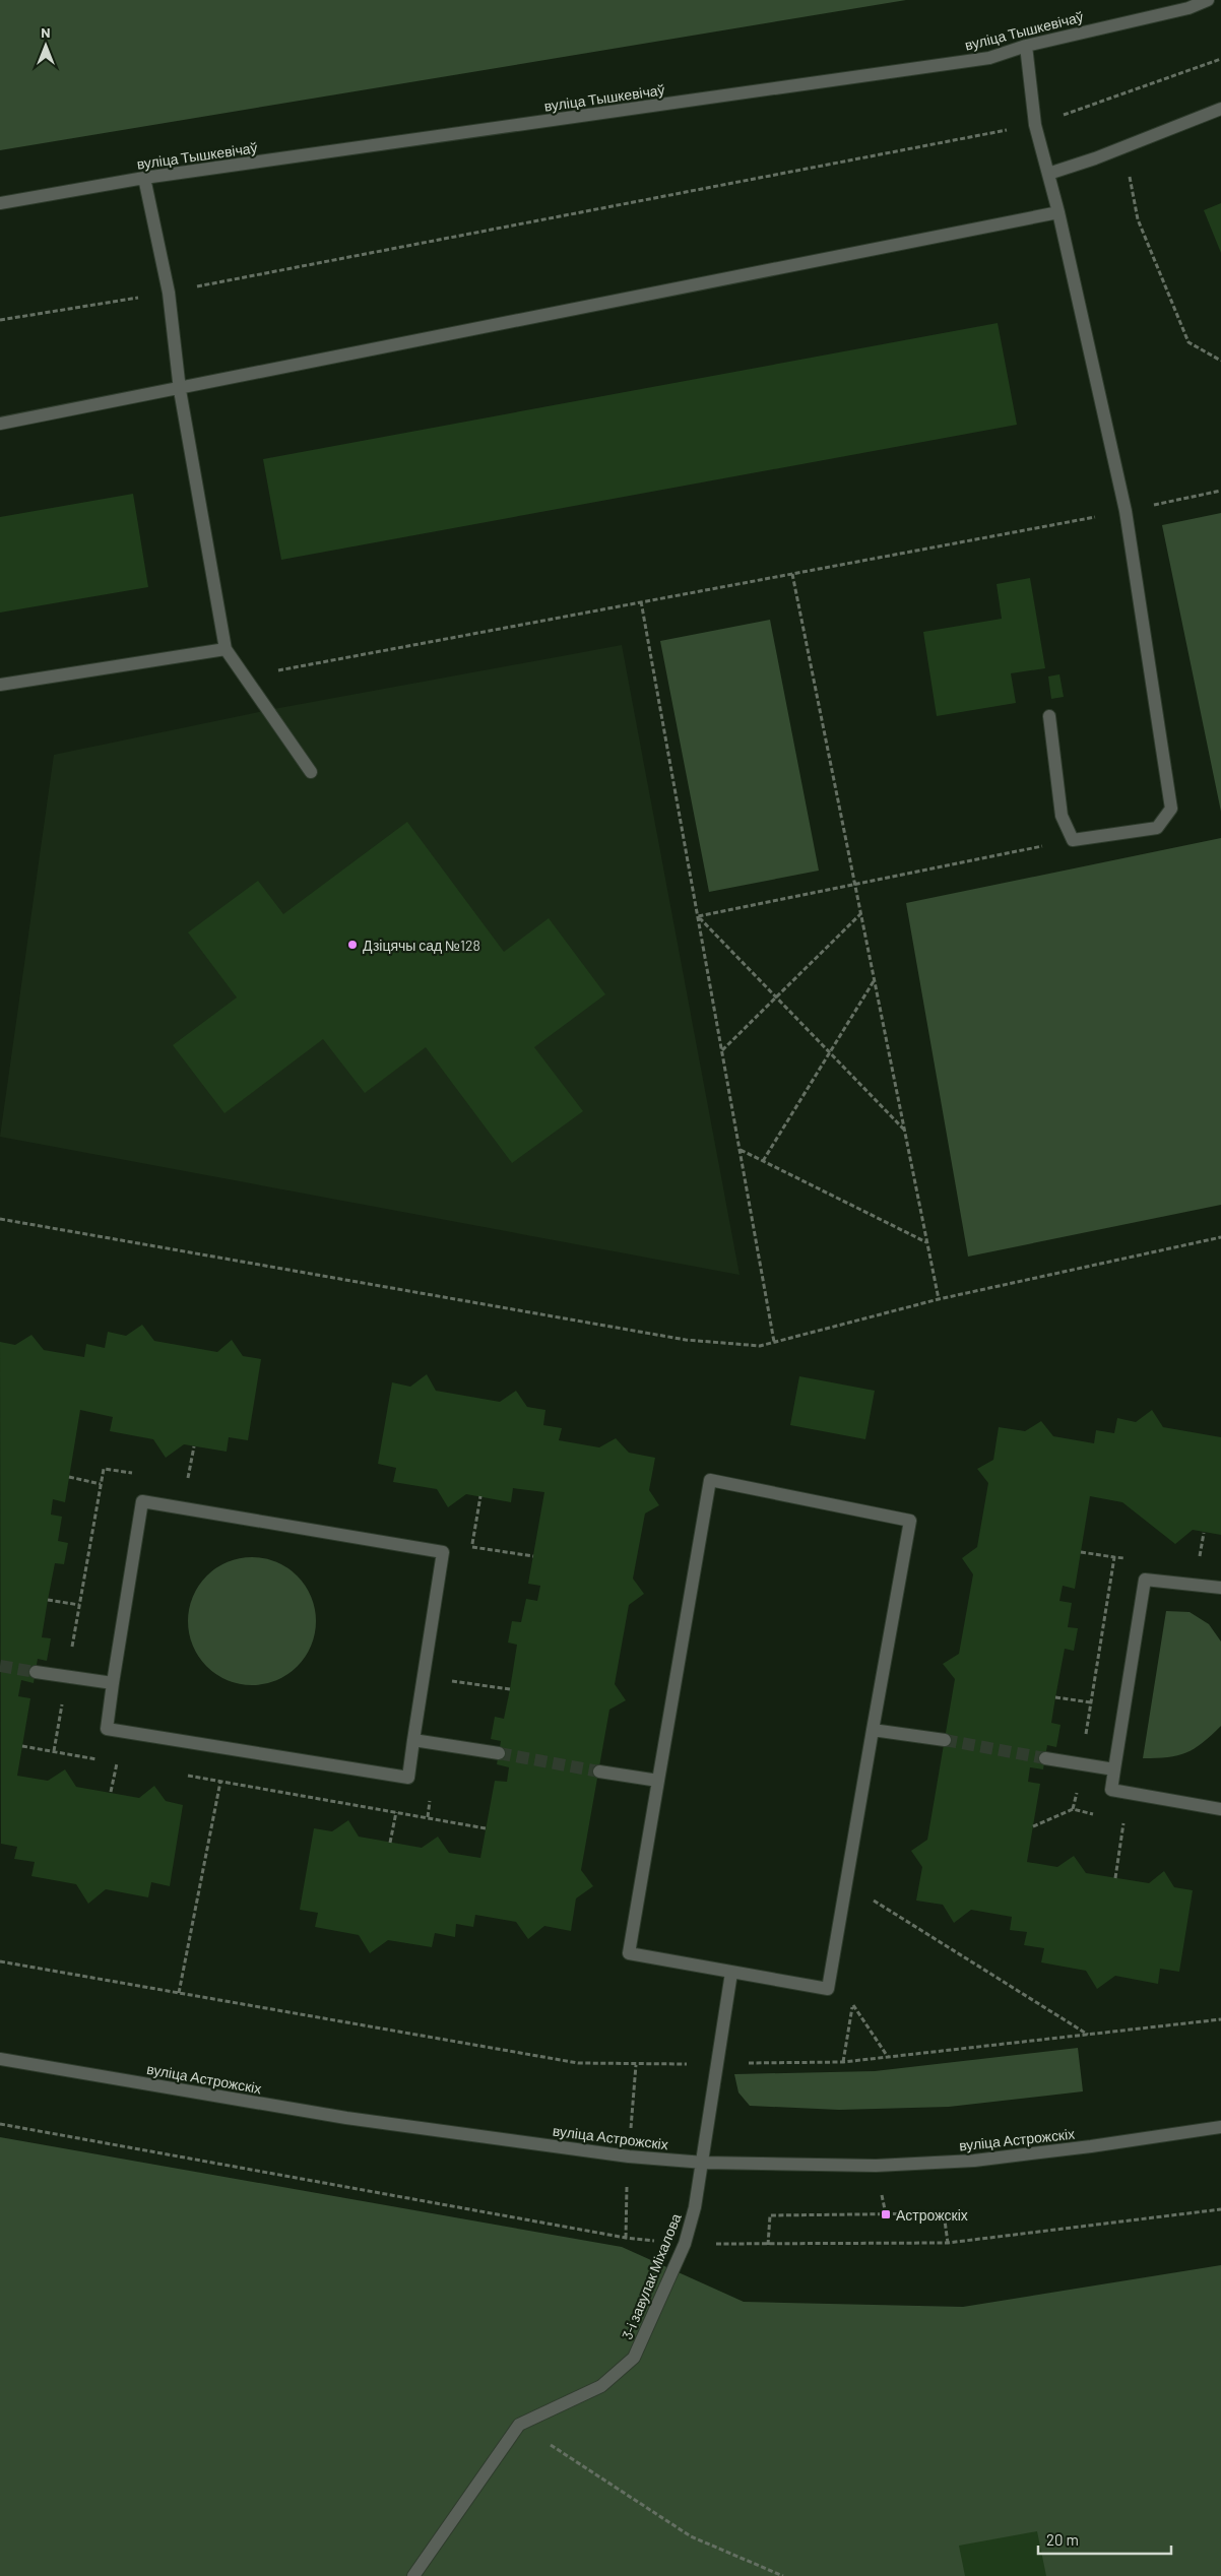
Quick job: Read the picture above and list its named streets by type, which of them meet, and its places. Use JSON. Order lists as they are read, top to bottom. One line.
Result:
{"streets":{"street":["вуліца Тышкевічаў","вуліца Астрожскіх","3-і завулак Міхалова"]},"crossings":[["вуліца Астрожскіх","3-і завулак Міхалова"]],"places":{"other":["Дзіцячы сад №128"],"transit":["Астрожскіх"]},"scale_bar":"20 m","north":"top"}
